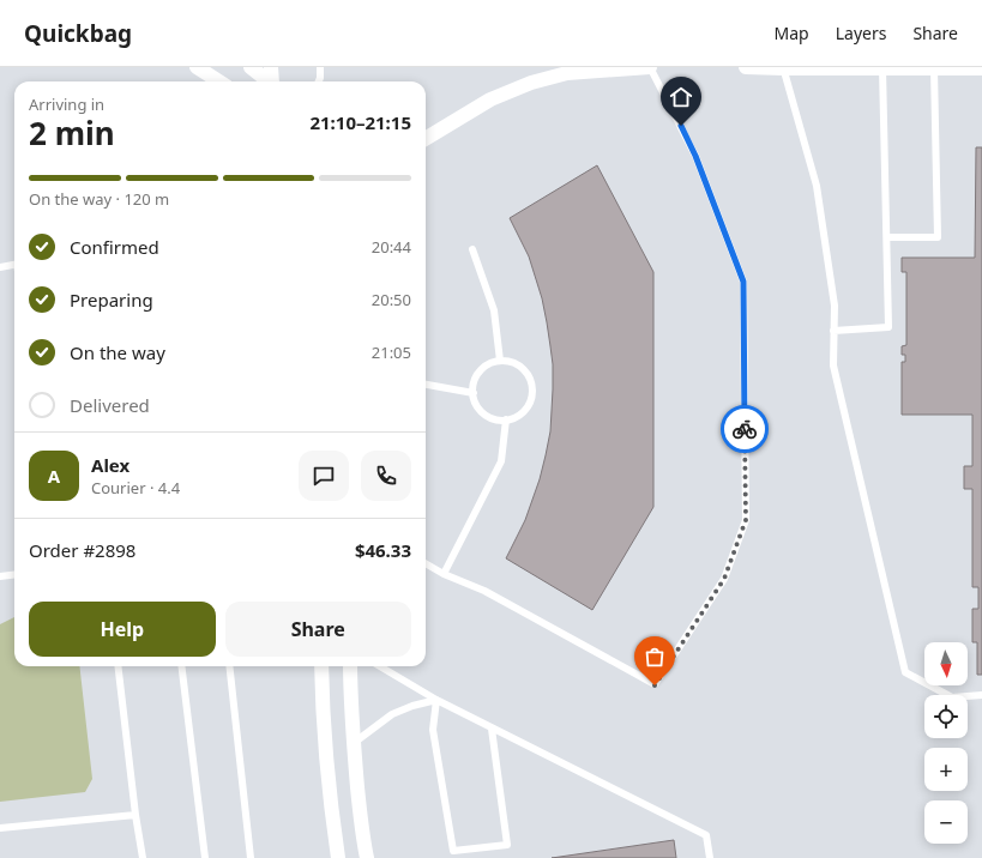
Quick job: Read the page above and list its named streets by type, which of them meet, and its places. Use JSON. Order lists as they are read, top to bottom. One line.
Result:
{"north":"bottom","page":{"header":"Quickbag","nav":["Map","Layers","Share"],"heading":["2 min","Arriving in","21:10–21:15"],"panel":["Alex","Courier · 4.4","Order #2898","$46.33"],"bar":"On the way · 120 m","list":[["Confirmed","20:44"],["Preparing","20:50"],["On the way","21:05"],"Delivered"],"round":"A","buttons":["Help","Share"],"map_buttons":["+","−"]}}
